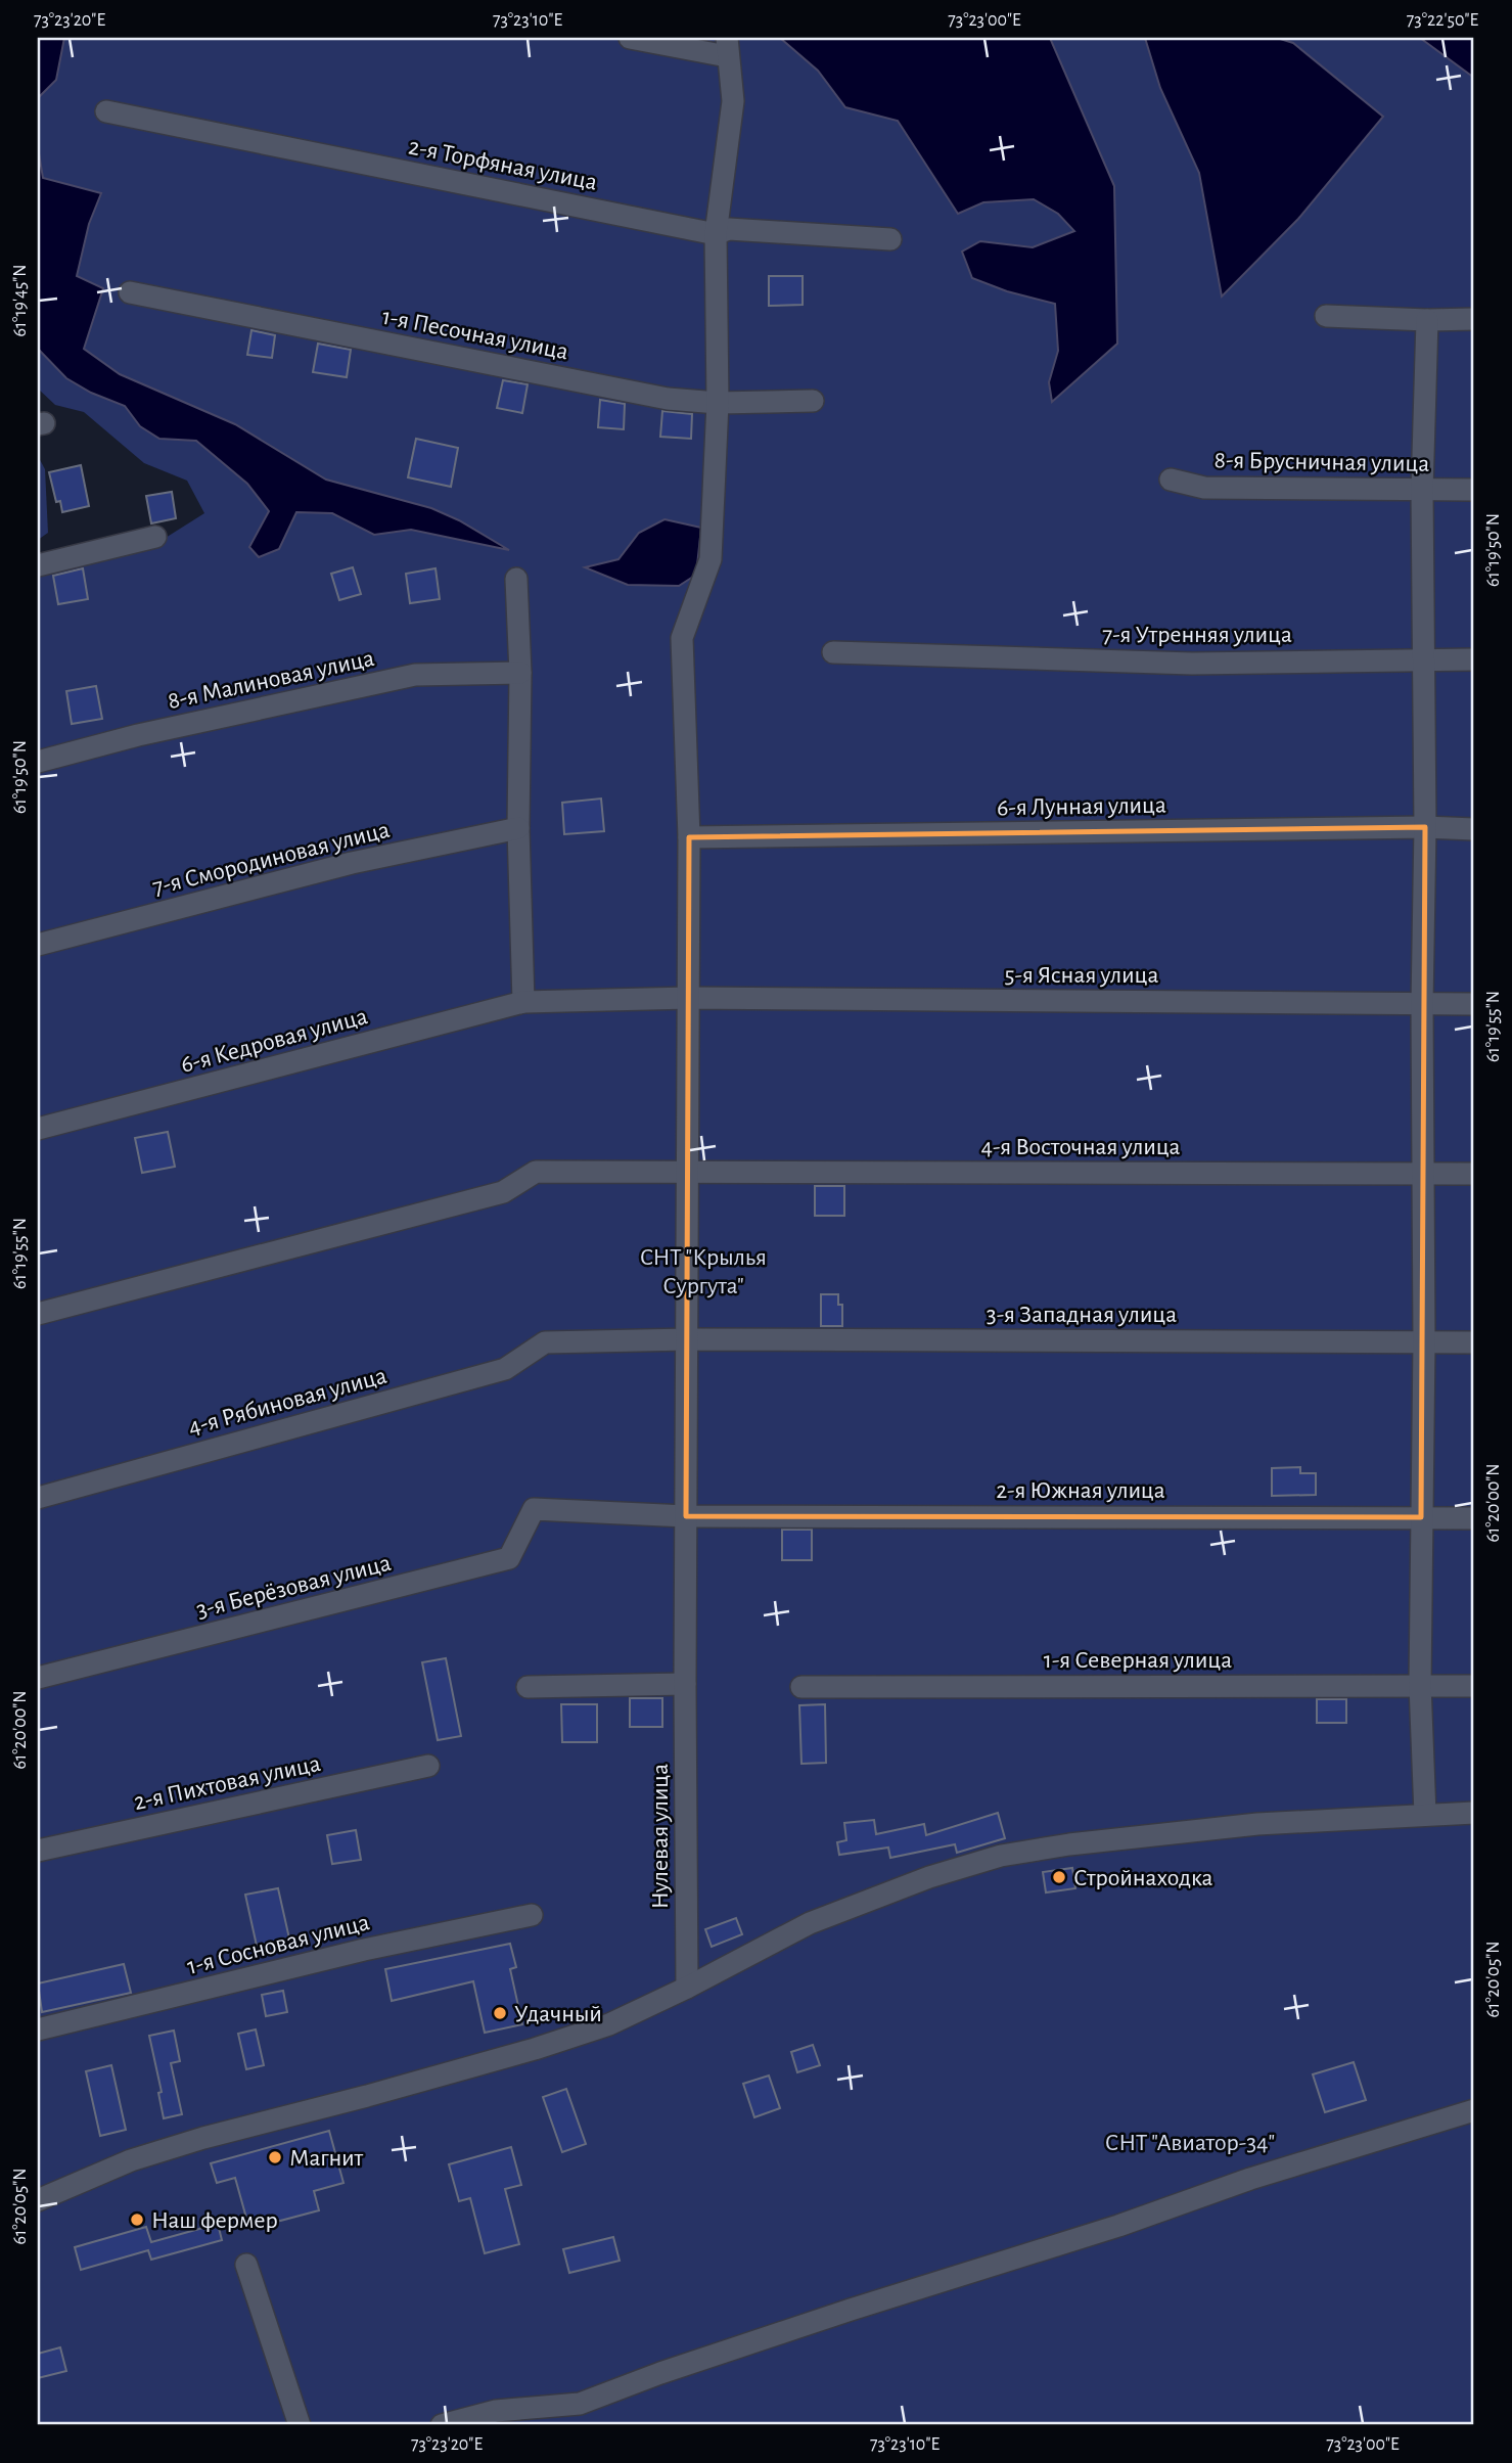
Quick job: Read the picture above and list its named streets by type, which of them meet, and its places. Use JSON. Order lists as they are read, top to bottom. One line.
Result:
{"streets":{"street":["2-я Торфяная улица","1-я Песочная улица","8-я Брусничная улица","7-я Утренняя улица","8-я Малиновая улица","6-я Лунная улица","7-я Смородиновая улица","5-я Ясная улица","6-я Кедровая улица","4-я Восточная улица","3-я Западная улица","4-я Рябиновая улица","2-я Южная улица","3-я Берёзовая улица","1-я Северная улица","2-я Пихтовая улица","Нулевая улица","1-я Сосновая улица"]},"crossings":[["2-я Торфяная улица","Нулевая улица"],["1-я Песочная улица","Нулевая улица"],["6-я Лунная улица","Нулевая улица"],["5-я Ясная улица","6-я Кедровая улица"],["5-я Ясная улица","Нулевая улица"],["4-я Восточная улица","Нулевая улица"],["3-я Западная улица","4-я Рябиновая улица"],["3-я Западная улица","Нулевая улица"],["2-я Южная улица","3-я Берёзовая улица"],["2-я Южная улица","Нулевая улица"]],"parks":["CНТ \"Крылья Сургута\"","СНТ \"Авиатор-34\""],"places":["Стройнаходка","Удачный","Магнит","Наш фермер"],"coordinates":["73°23'20\"E","73°23'10\"E","73°23'00\"E","73°22'50\"E","61°19'45\"N","61°19'50\"N","61°19'55\"N","61°20'00\"N","61°20'05\"N"]}
